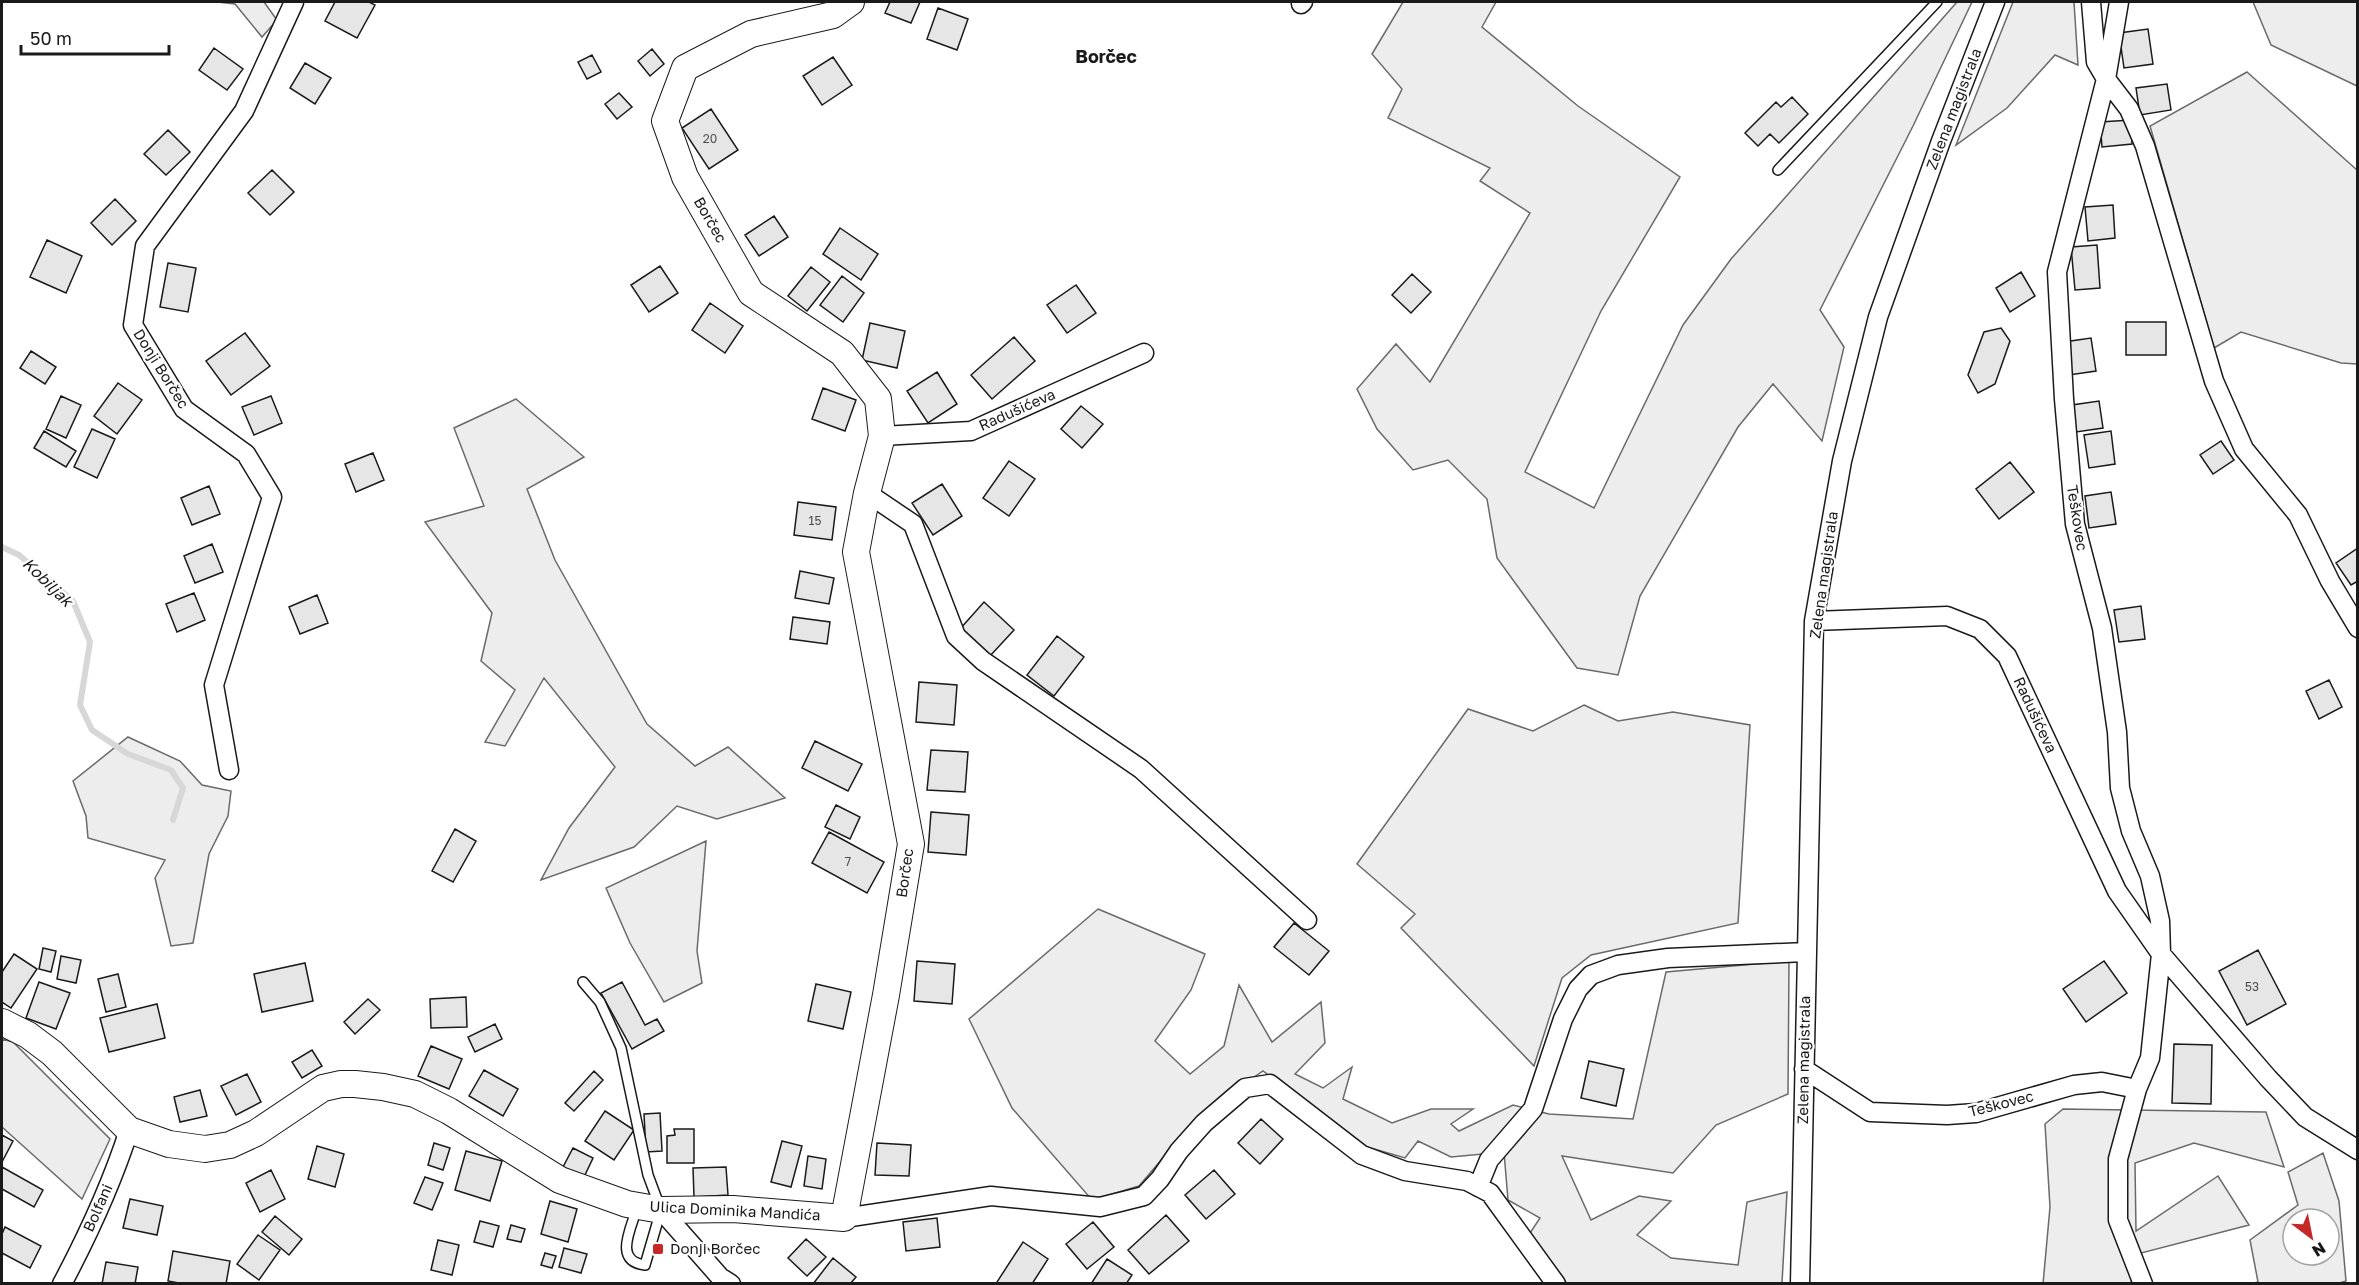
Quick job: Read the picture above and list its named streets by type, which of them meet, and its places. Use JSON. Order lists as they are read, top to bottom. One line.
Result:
{"streets":{"street":["Zelena magistrala","Borčec","Donji Borčec","Radušićeva","Teškovec","Bolfani","Ulica Dominika Mandića"]},"crossings":[["Zelena magistrala","Radušićeva"],["Zelena magistrala","Teškovec"],["Borčec","Radušićeva"],["Borčec","Ulica Dominika Mandića"],["Radušićeva","Teškovec"],["Bolfani","Ulica Dominika Mandića"]],"districts":["Borčec"],"water":["Kobiljak"],"places":{"transit":["Donji Borčec"]},"house_numbers":["20","15","7","53"],"scale_bar":"50 m","north":"bottom right"}
